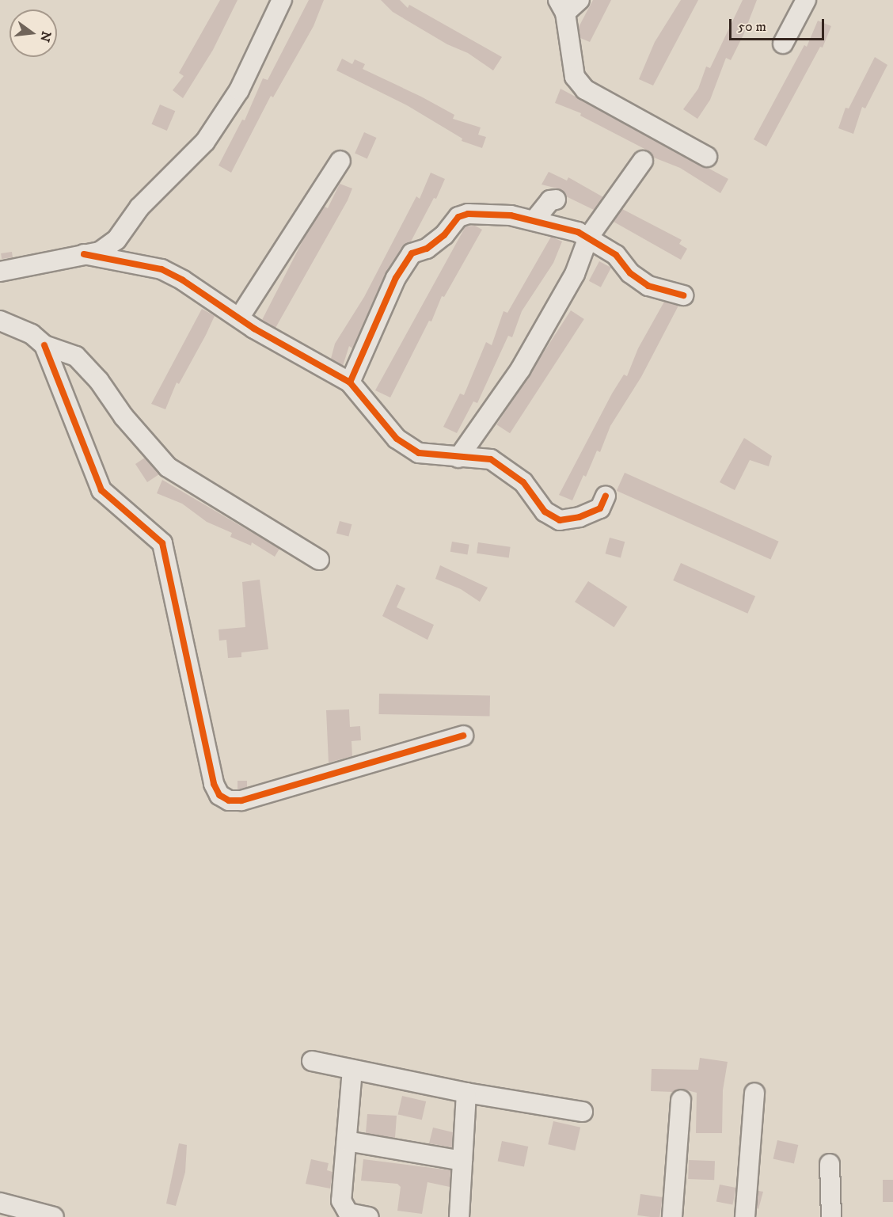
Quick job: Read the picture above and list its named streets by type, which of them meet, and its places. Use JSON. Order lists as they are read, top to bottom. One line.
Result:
{"scale_bar":"50 m","north":"right"}
